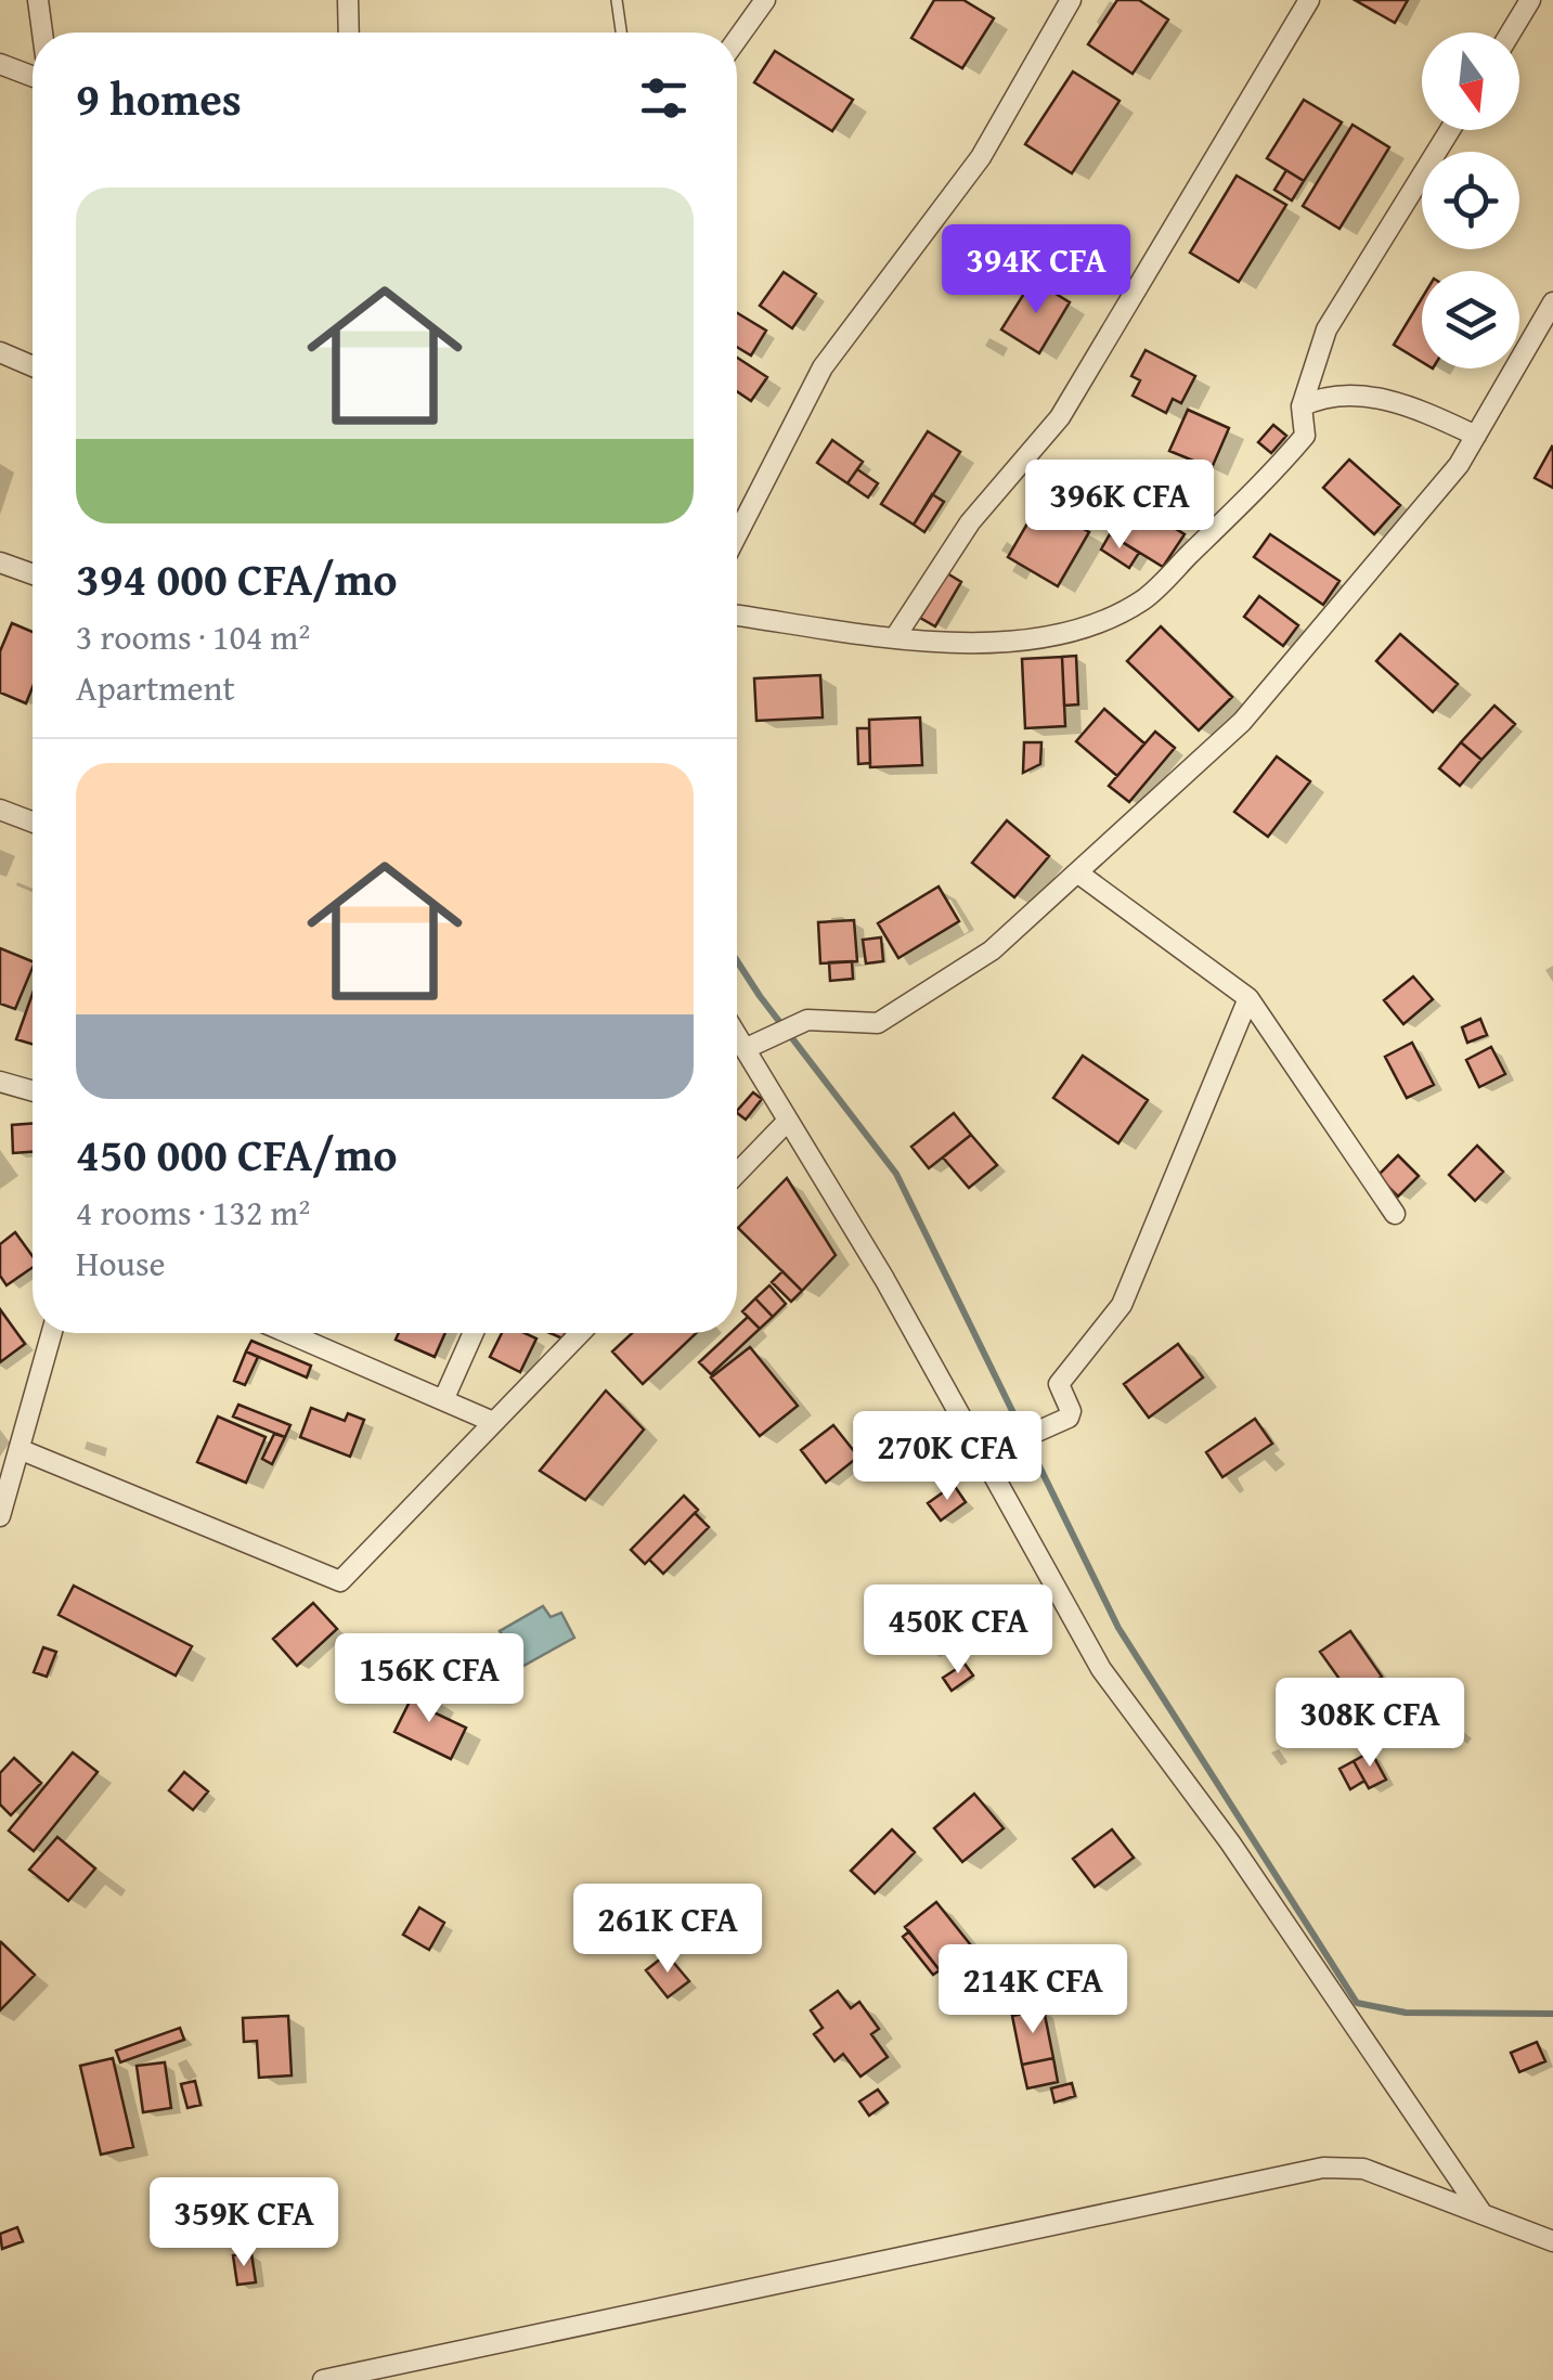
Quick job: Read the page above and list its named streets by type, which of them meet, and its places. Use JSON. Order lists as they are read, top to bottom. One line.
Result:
{"north":"bottom","page":{"heading":"9 homes","list":[{"name":"394 000 CFA/mo","note":"3 rooms · 104 m² · Apartment"},{"name":"450 000 CFA/mo","note":"4 rooms · 132 m² · House"}],"price":["394K CFA","396K CFA","270K CFA","450K CFA","156K CFA","308K CFA","261K CFA","214K CFA","359K CFA"]}}
